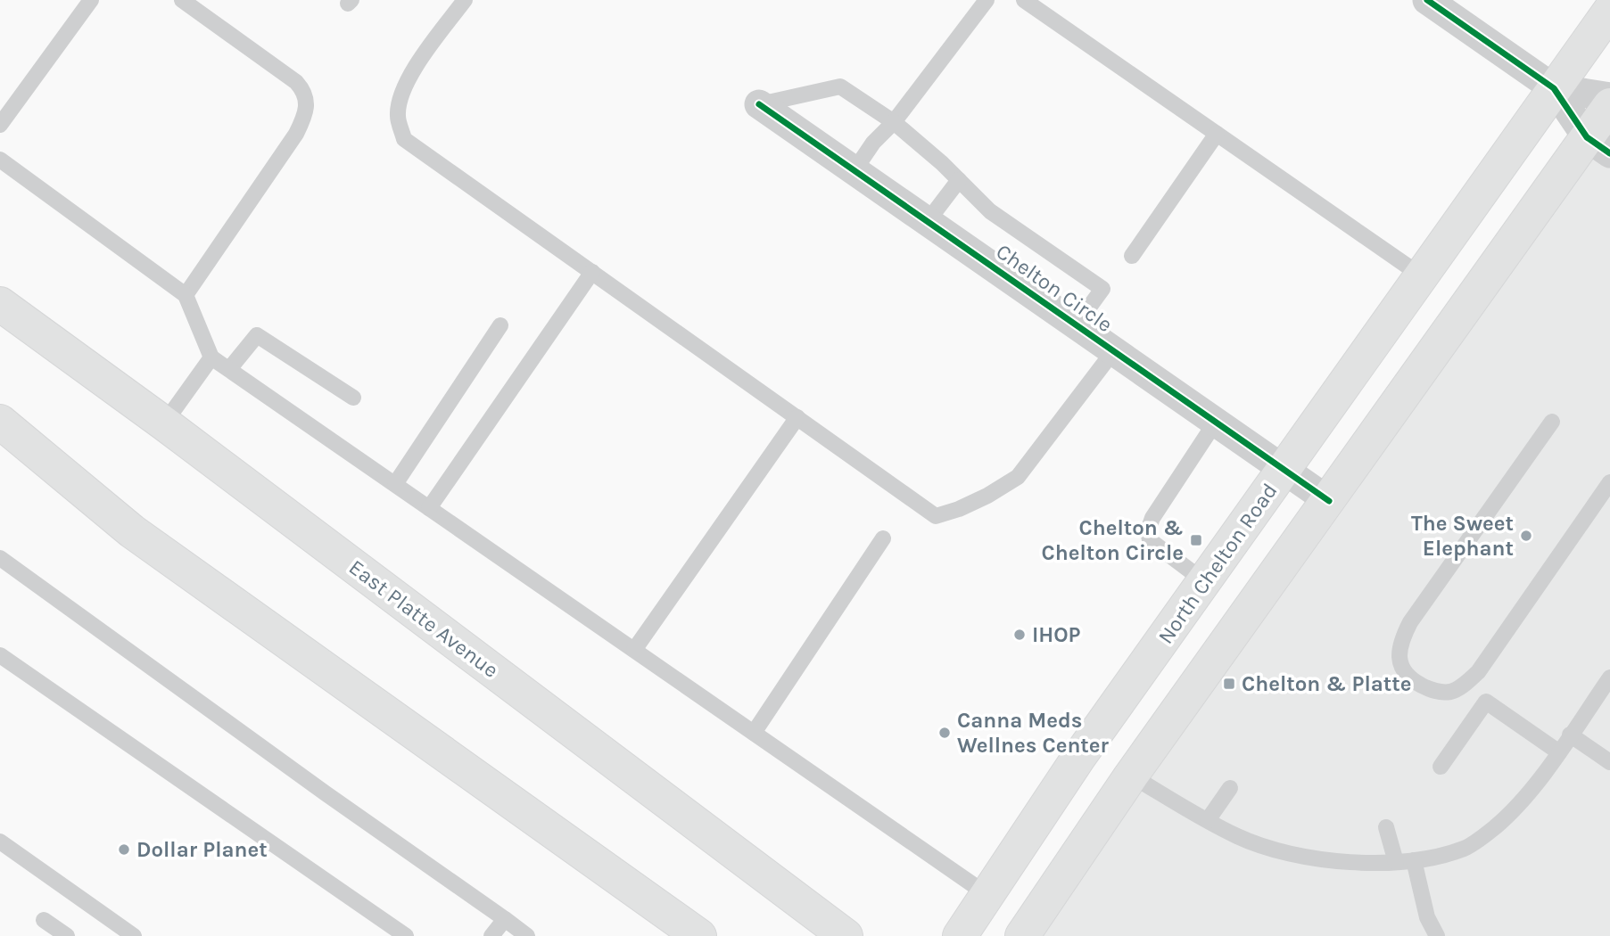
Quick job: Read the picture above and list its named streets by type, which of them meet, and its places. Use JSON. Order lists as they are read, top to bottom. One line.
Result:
{"streets":{"main road":["North Chelton Road","East Platte Avenue"],"street":["Chelton Circle"]},"crossings":[["Chelton Circle","North Chelton Road"]],"places":{"other":["The Sweet Elephant","IHOP","Canna Meds Wellnes Center","Dollar Planet"],"transit":["Chelton & Chelton Circle","Chelton & Platte"]}}
